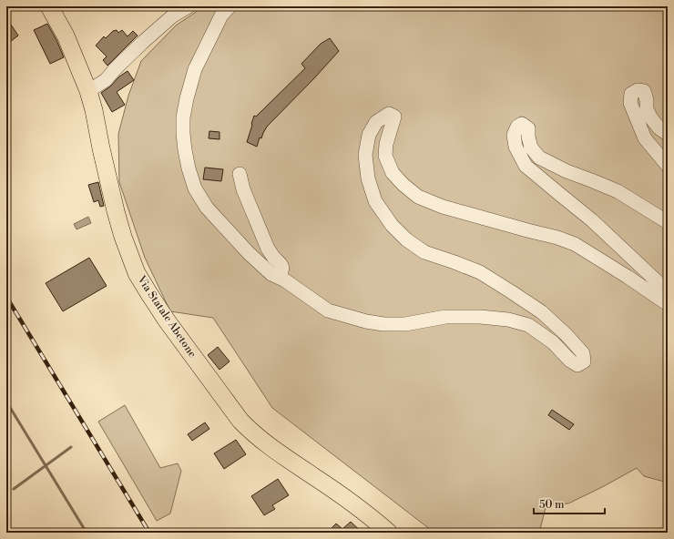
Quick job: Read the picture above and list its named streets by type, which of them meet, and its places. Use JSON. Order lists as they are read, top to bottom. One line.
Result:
{"streets":{"main road":["Via Statale Abetone"]},"scale_bar":"50 m"}
